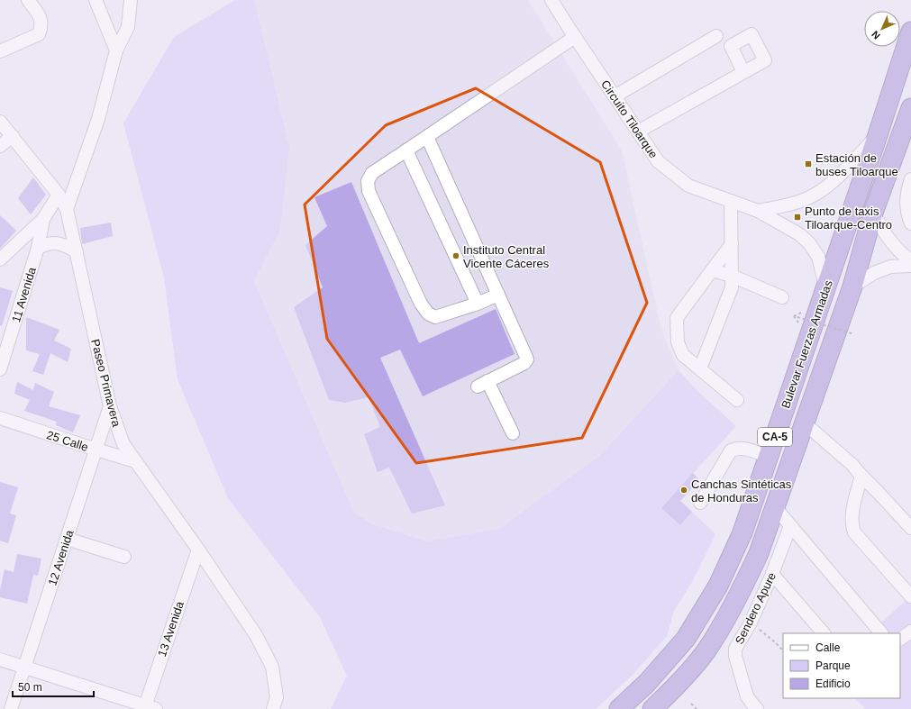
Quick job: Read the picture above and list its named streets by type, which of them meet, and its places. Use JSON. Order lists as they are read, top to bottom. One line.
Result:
{"streets":{"highway":["Bulevar Fuerzas Armadas","CA-5"],"street":["Circuito Tiloarque","11 Avenida","Paseo Primavera","25 Calle","12 Avenida","Sendero Apure","13 Avenida"]},"crossings":[["Circuito Tiloarque","Bulevar Fuerzas Armadas"],["Paseo Primavera","25 Calle"],["Paseo Primavera","12 Avenida"],["Paseo Primavera","13 Avenida"],["25 Calle","12 Avenida"]],"places":{"transit":["Estación de buses Tiloarque","Punto de taxis Tiloarque-Centro"],"other":["Instituto Central Vicente Cáceres","Canchas Sintéticas de Honduras"]},"legend":["Calle","Parque","Edificio"],"scale_bar":"50 m","north":"bottom left"}
